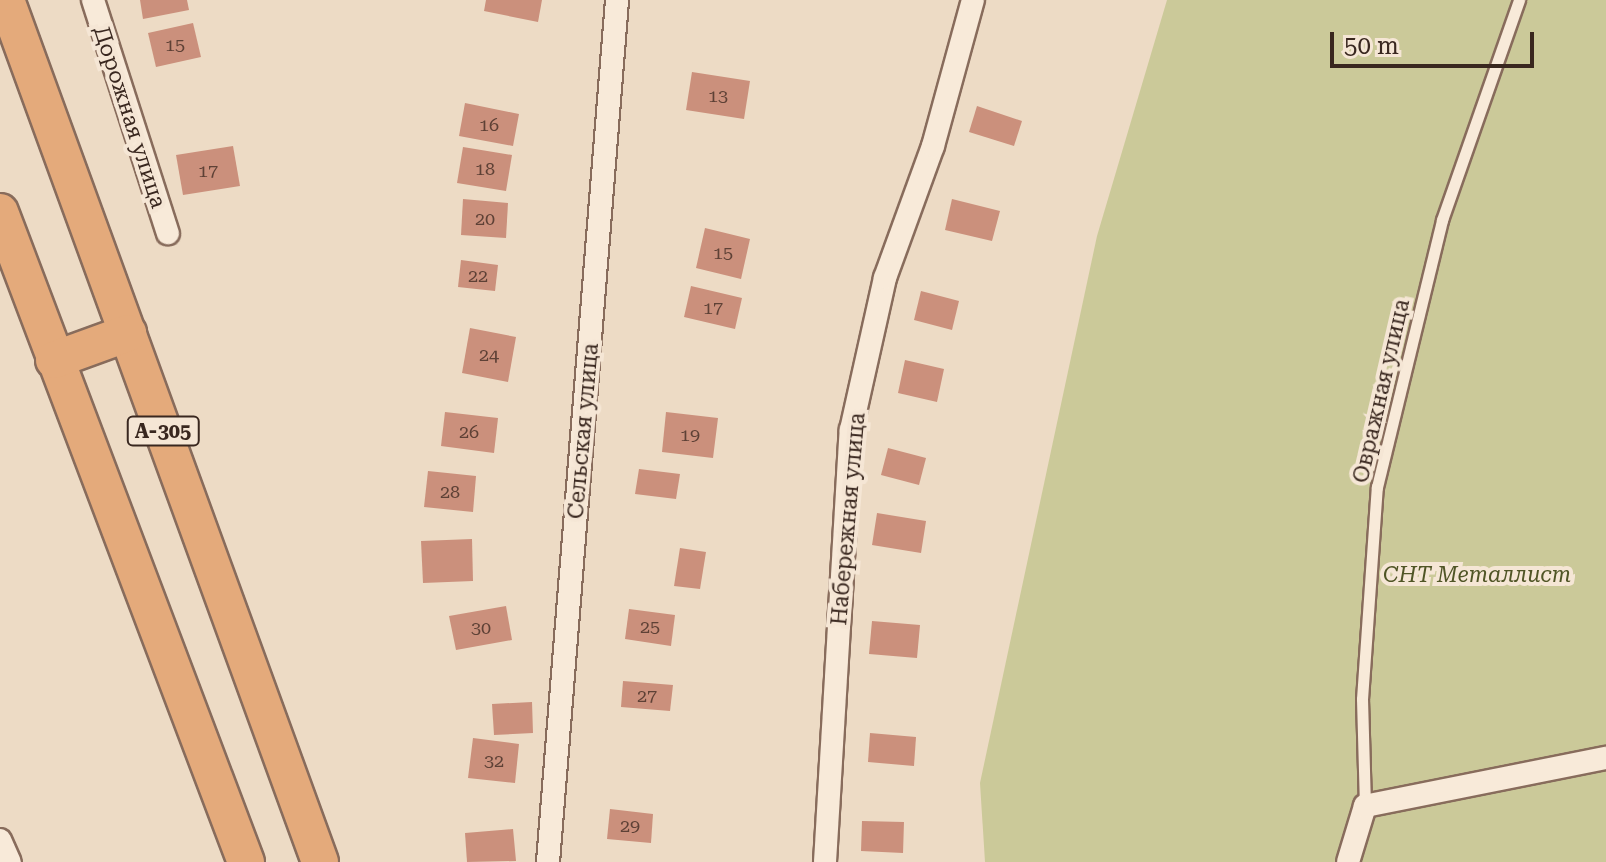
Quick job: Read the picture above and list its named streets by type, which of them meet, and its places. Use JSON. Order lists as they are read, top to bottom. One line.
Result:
{"streets":{"highway":["А-305"],"street":["Дорожная улица","Сельская улица","Набережная улица"],"lane":["Овражная улица"]},"parks":["СНТ Металлист"],"house_numbers":["15","13","16","18","17","20","15","22","17","24","26","19","28","25","30","27","32","29"],"scale_bar":"50 m"}
